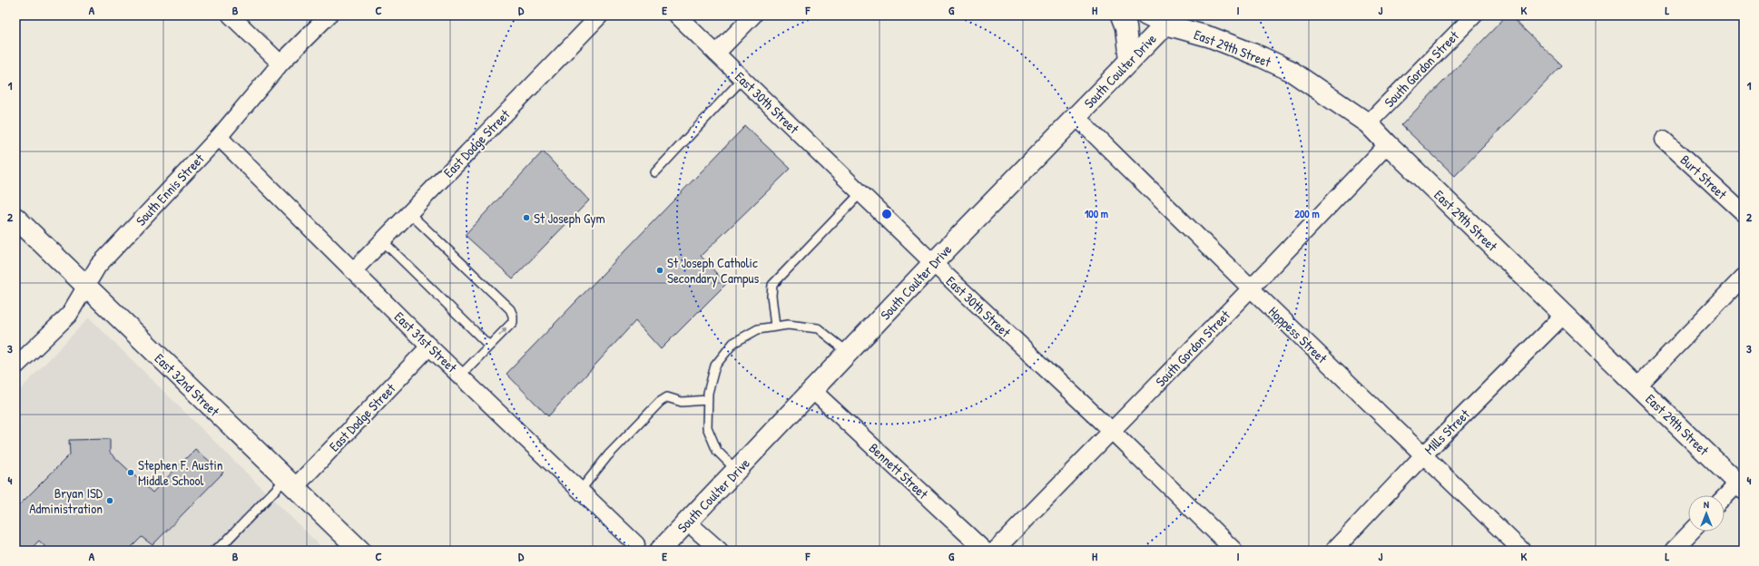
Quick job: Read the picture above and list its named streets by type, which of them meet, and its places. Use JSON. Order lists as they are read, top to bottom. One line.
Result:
{"streets":{"street":["East 29th Street","South Gordon Street","South Coulter Drive","East 30th Street","East Dodge Street","Burt Street","South Ennis Street","Hoppess Street","East 31st Street","East 32nd Street","Mills Street","Bennett Street"]},"crossings":[["East 29th Street","South Gordon Street"],["East 29th Street","South Coulter Drive"],["East 29th Street","Mills Street"],["South Gordon Street","East 30th Street"],["South Gordon Street","Hoppess Street"],["South Coulter Drive","East 30th Street"],["South Coulter Drive","Hoppess Street"],["South Coulter Drive","Bennett Street"],["East Dodge Street","East 31st Street"],["East Dodge Street","East 32nd Street"],["South Ennis Street","East 31st Street"],["South Ennis Street","East 32nd Street"],["Hoppess Street","Mills Street"]],"places":["St Joseph Gym","St Joseph Catholic Secondary Campus","Stephen F. Austin Middle School","Bryan ISD Administration"],"north":"top","grid":{"columns":["A","B","C","D","E","F","G","H","I","J","K","L"],"rows":["1","2","3","4"]},"rings":["100 m","200 m"]}
